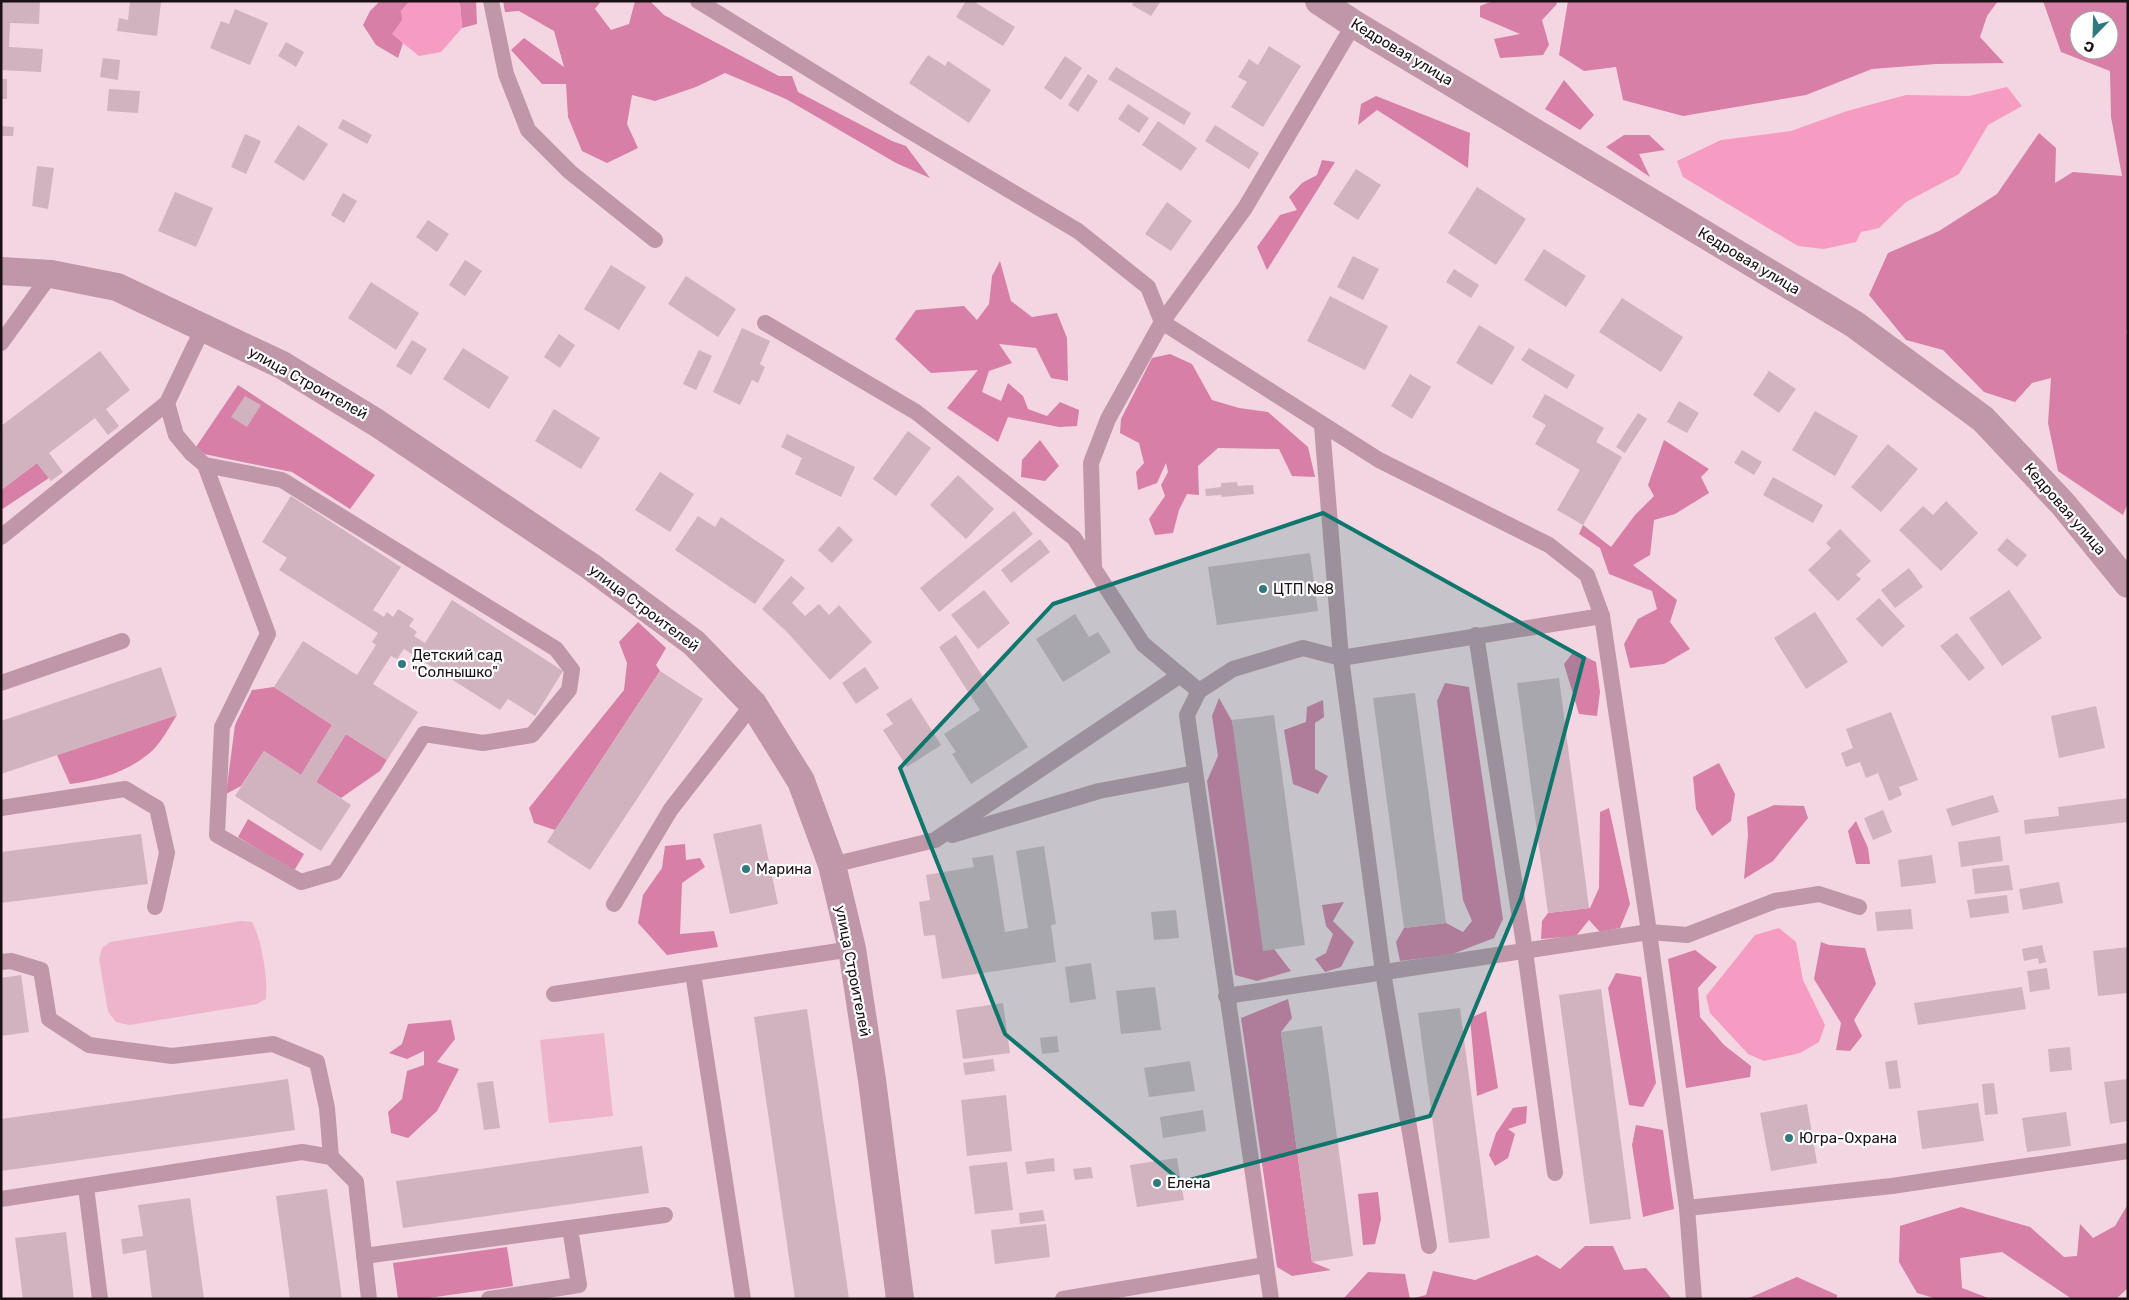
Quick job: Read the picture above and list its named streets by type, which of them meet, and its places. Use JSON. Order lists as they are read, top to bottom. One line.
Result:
{"streets":{"street":["Кедровая улица","улица Строителей"]},"places":["ЦТП №8","Детский сад \"Солнышко\"","Марина","Югра-Охрана","Елена"],"north":"bottom left"}
